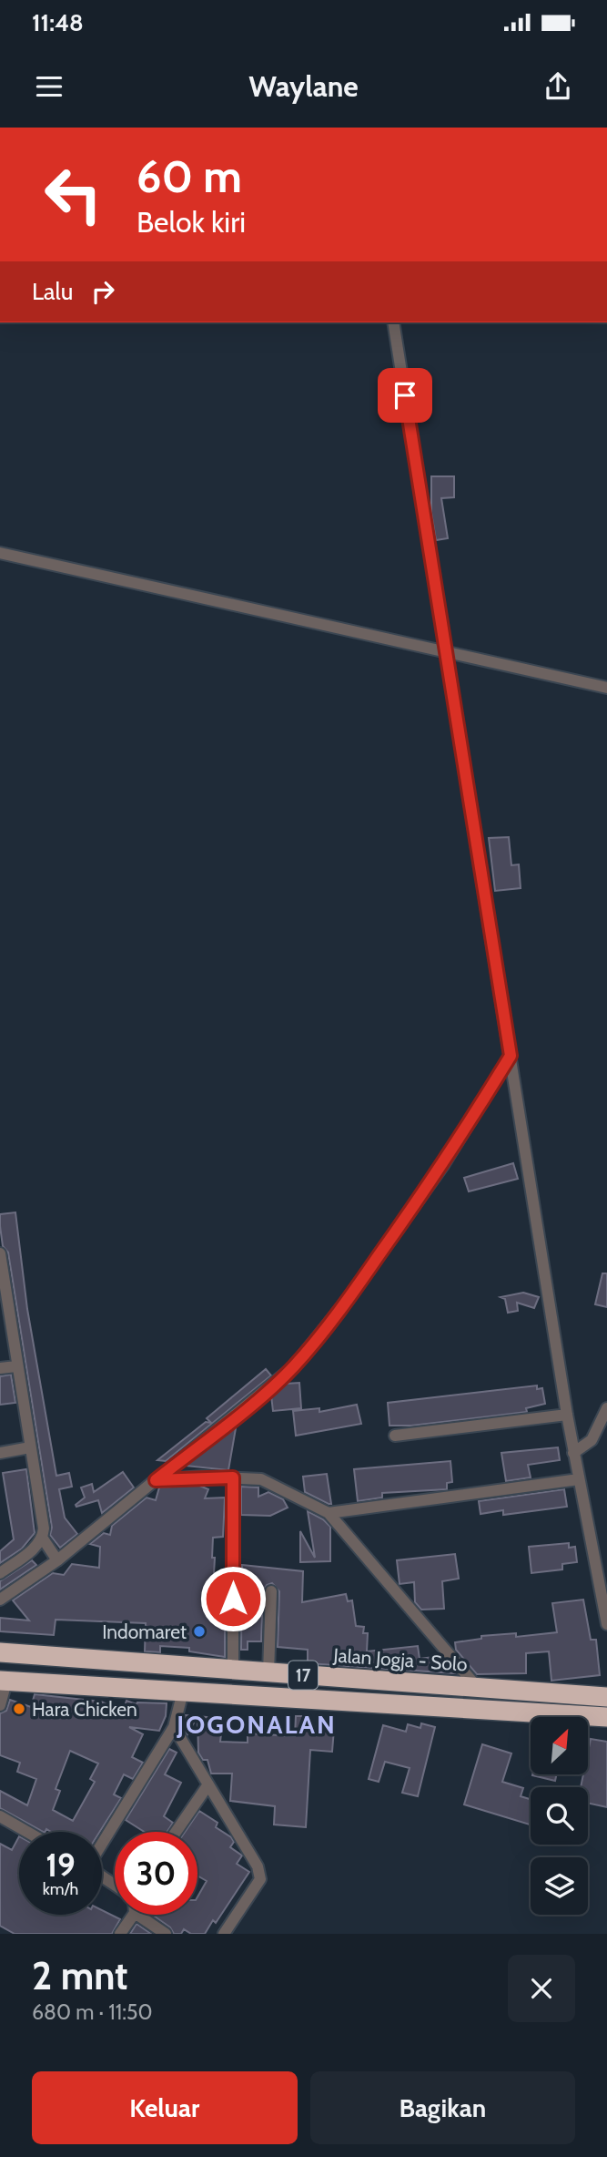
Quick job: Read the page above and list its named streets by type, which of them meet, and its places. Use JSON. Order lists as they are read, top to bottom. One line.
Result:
{"streets":{"highway":["Jalan Jogja - Solo","17"]},"districts":["JOGONALAN"],"places":["Indomaret","Hara Chicken"],"north":"top right","page":{"status":"11:48","header":"Waylane","turn":["60 m","Belok kiri"],"then":"Lalu","speed":"19 km/h","limit":"30","heading":["2 mnt","680 m · 11:50"],"buttons":["Keluar","Bagikan"]}}
